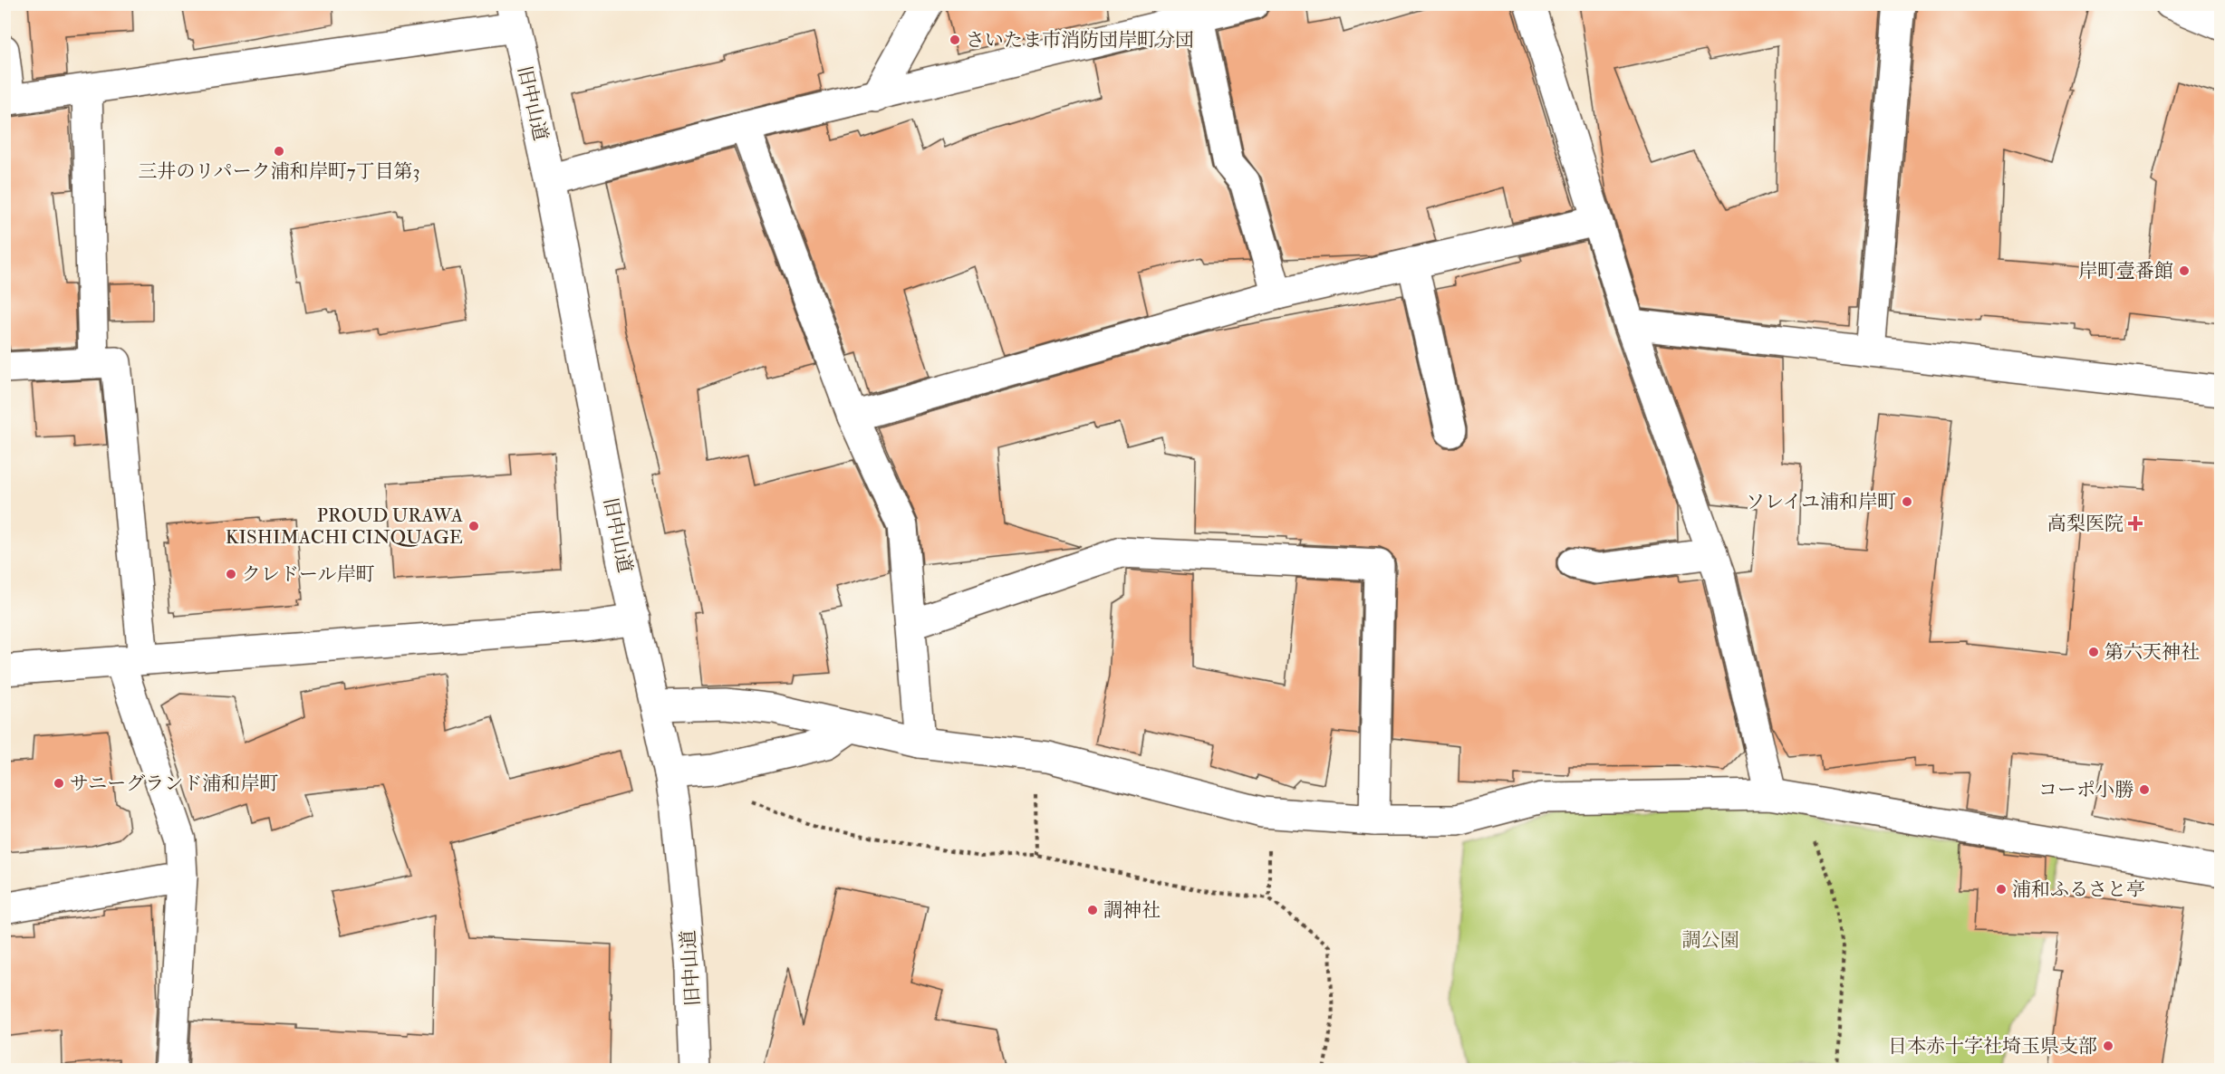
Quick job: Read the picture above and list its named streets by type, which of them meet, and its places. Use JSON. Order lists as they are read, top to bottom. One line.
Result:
{"streets":{"street":["旧中山道"]},"parks":["調公園"],"places":{"other":["さいたま市消防団岸町分団","三井のリパーク浦和岸町7丁目第3","岸町壹番館","ソレイユ浦和岸町","PROUD URAWA KISHIMACHI CINQUAGE","クレドール岸町","第六天神社","サニーグランド浦和岸町","コーポ小勝","浦和ふるさと亭","調神社","日本赤十字社埼玉県支部"],"health":["高梨医院"]}}
